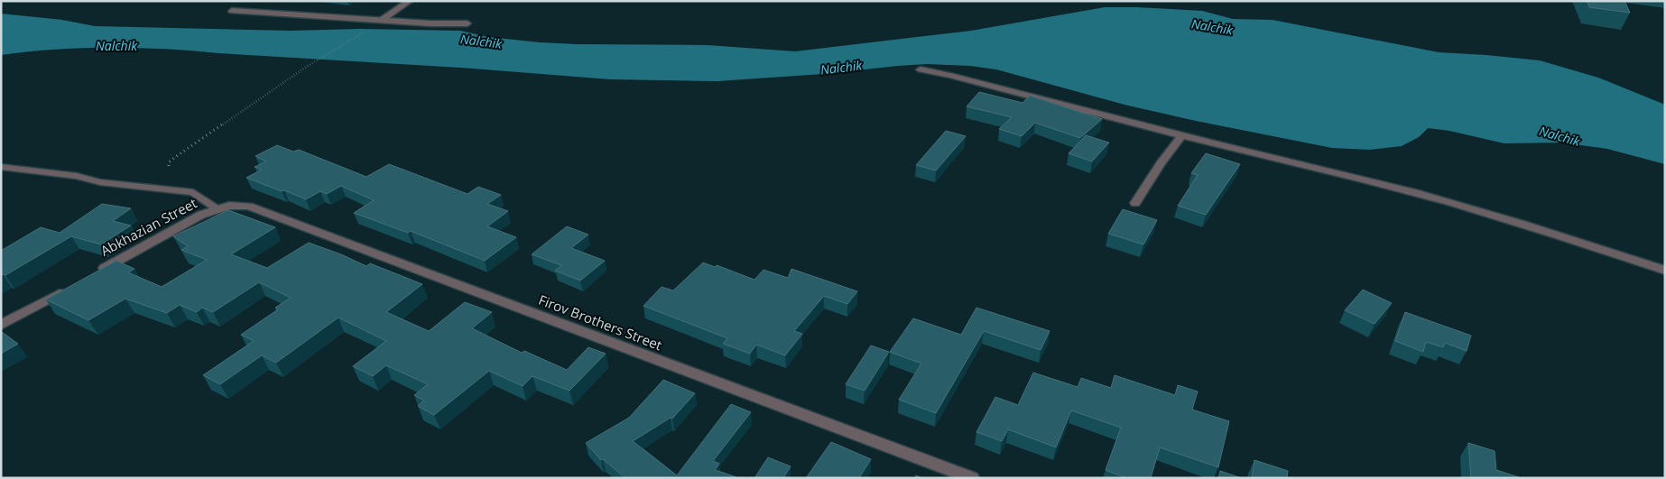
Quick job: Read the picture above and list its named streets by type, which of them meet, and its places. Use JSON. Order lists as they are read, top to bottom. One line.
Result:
{"streets":{"street":["Abkhazian Street","Firov Brothers Street"]},"crossings":[["Abkhazian Street","Firov Brothers Street"]],"water":["Nalchik"]}
